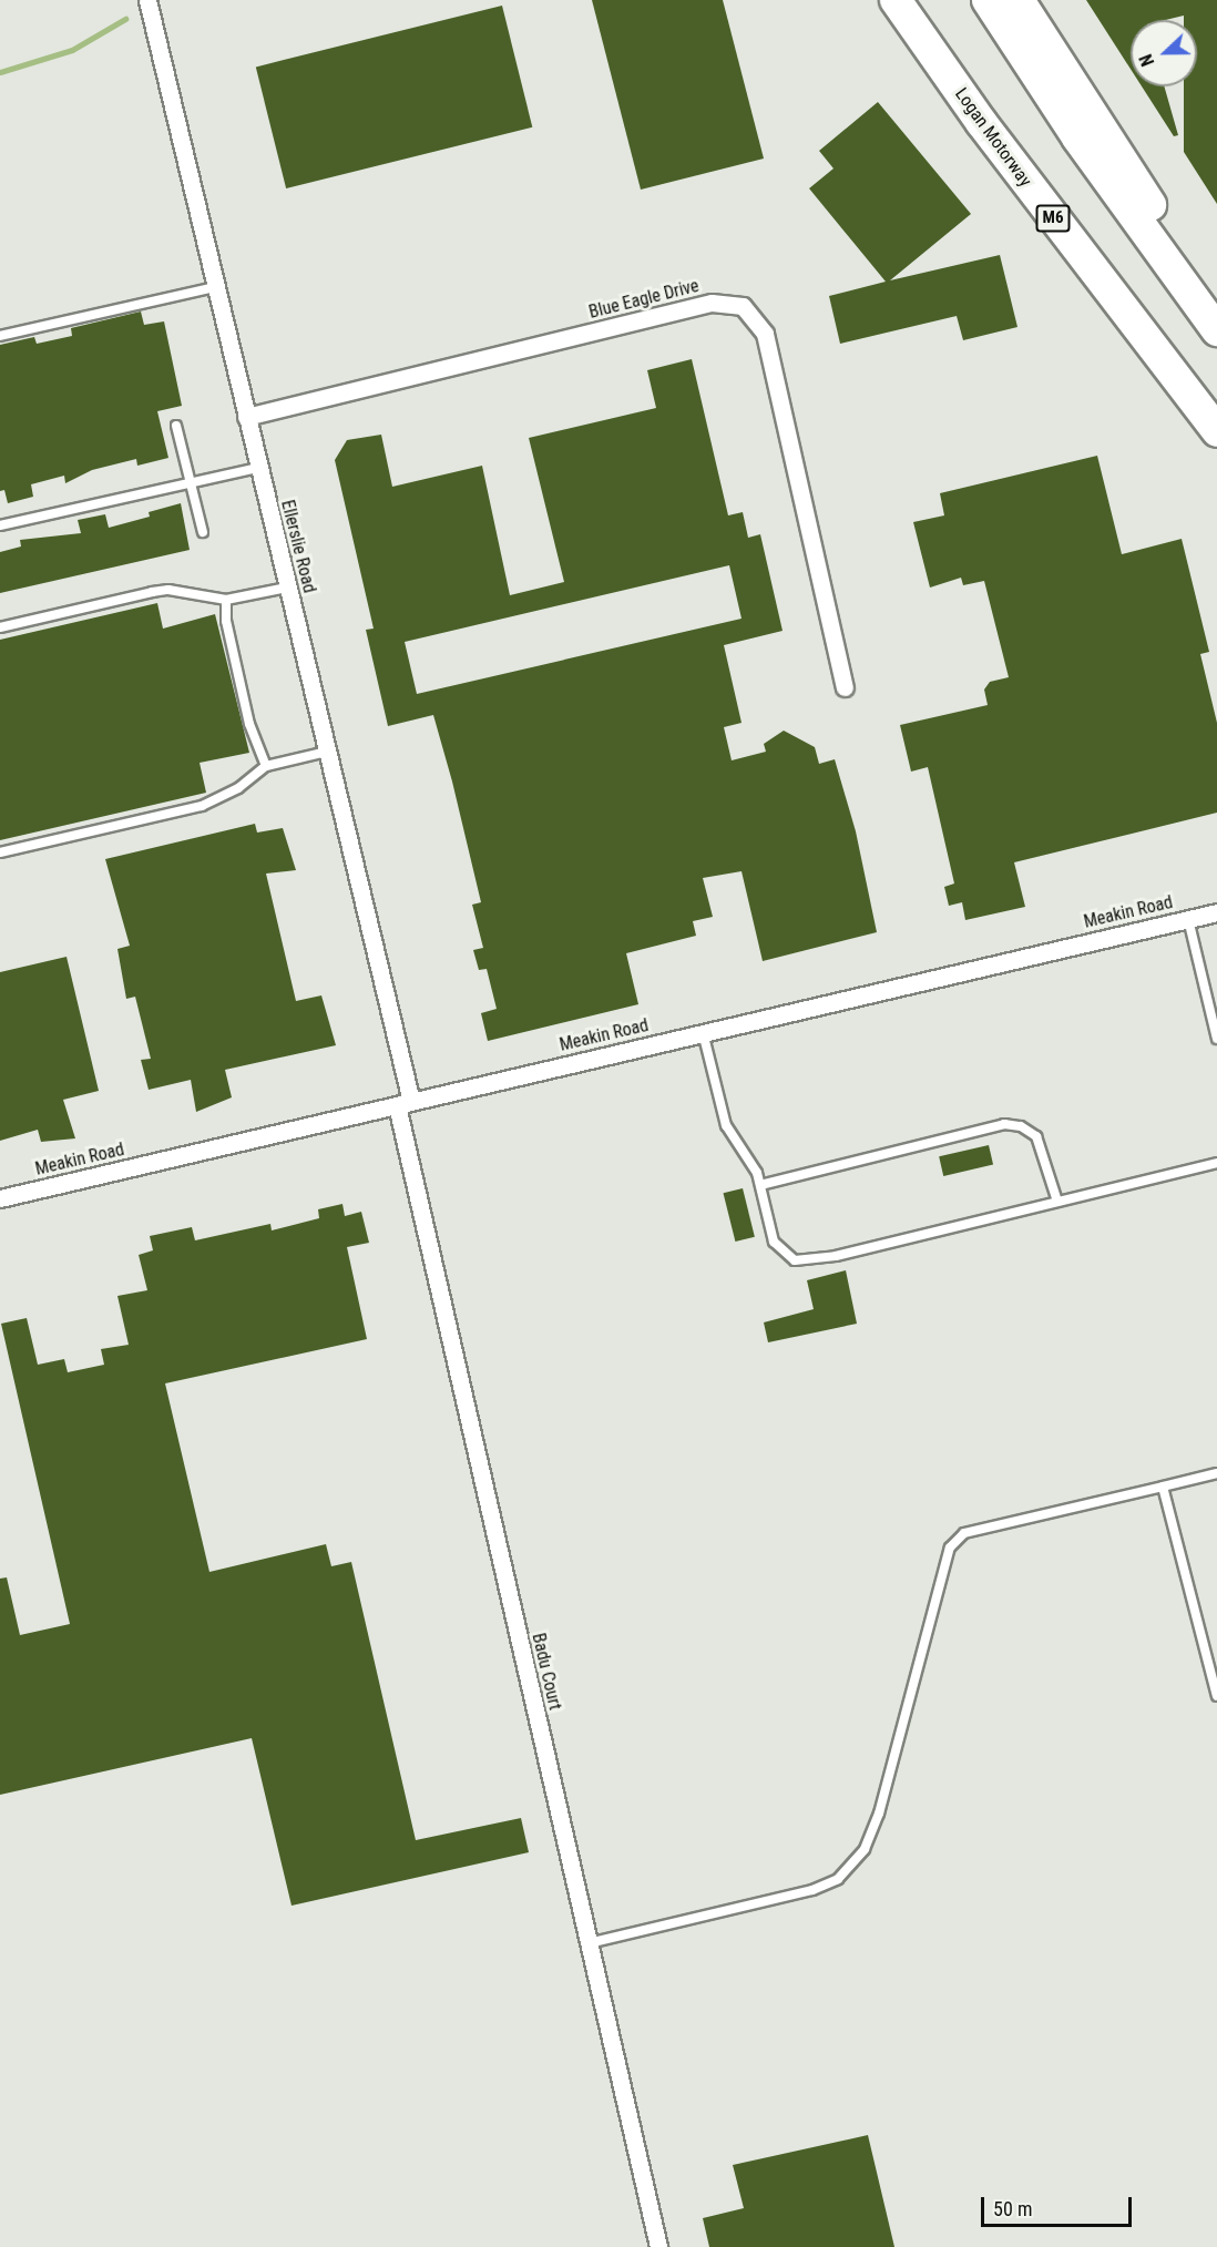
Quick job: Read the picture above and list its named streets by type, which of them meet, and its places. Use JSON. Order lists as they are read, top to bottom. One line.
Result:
{"streets":{"highway":["Logan Motorway","M6"],"street":["Blue Eagle Drive","Ellerslie Road","Meakin Road","Badu Court"]},"crossings":[["Blue Eagle Drive","Ellerslie Road"],["Ellerslie Road","Meakin Road"],["Ellerslie Road","Badu Court"],["Meakin Road","Badu Court"]],"scale_bar":"50 m","north":"left"}
